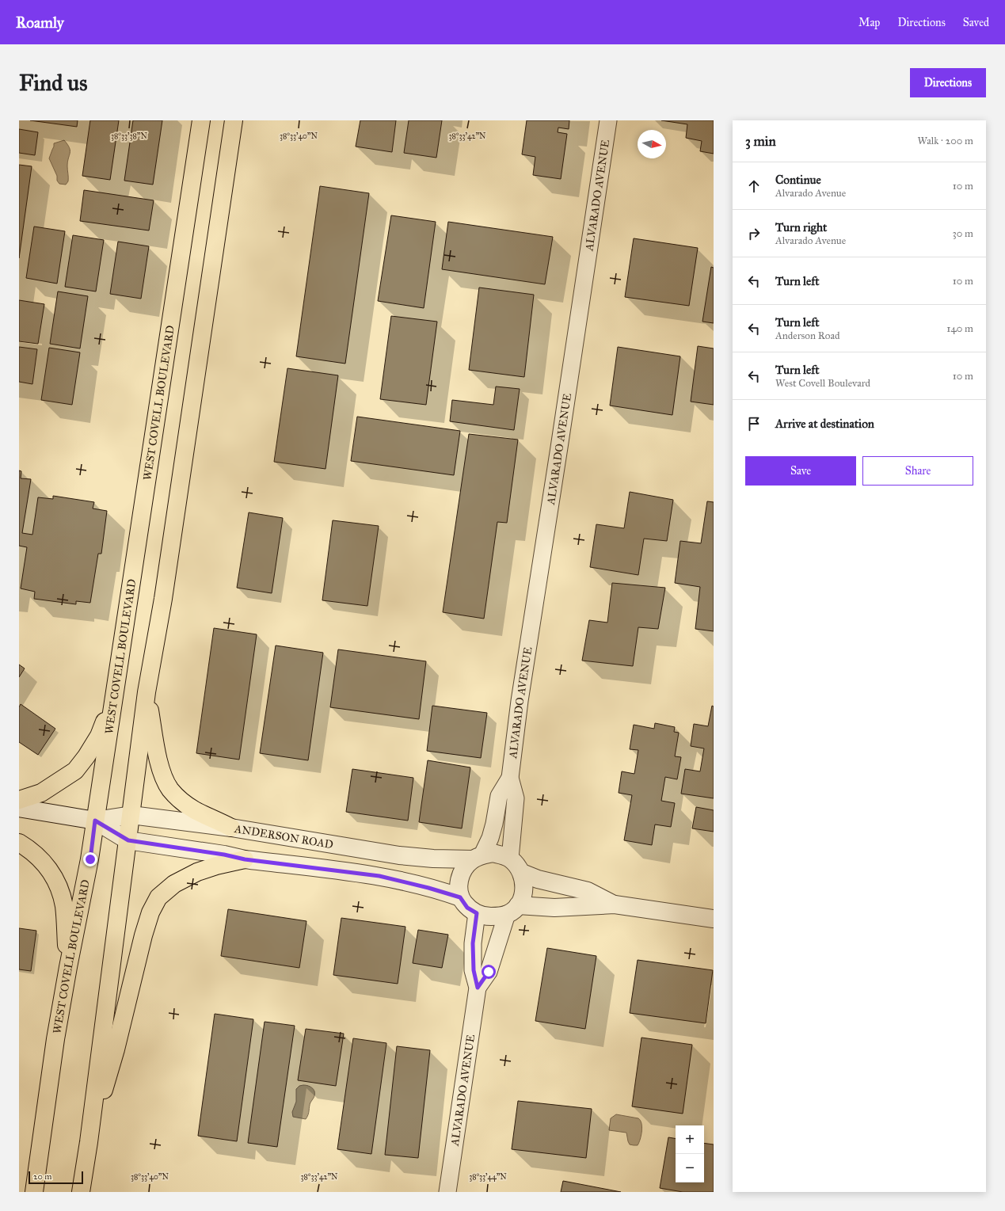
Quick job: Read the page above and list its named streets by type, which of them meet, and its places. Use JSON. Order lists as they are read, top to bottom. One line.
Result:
{"streets":{"main road":["WEST COVELL BOULEVARD"],"street":["ALVARADO AVENUE","ANDERSON ROAD"]},"crossings":[["ALVARADO AVENUE","ANDERSON ROAD"],["WEST COVELL BOULEVARD","ANDERSON ROAD"]],"scale_bar":"20 m","north":"right","page":{"header":"Roamly","nav":["Map","Directions","Saved"],"buttons":["Directions",["Save","Share"]],"title":"Find us","heading":["3 min","Walk · 200 m"],"list":[["Continue","Alvarado Avenue","10 m"],["Turn right","Alvarado Avenue","30 m"],["Turn left","10 m"],["Turn left","Anderson Road","140 m"],["Turn left","West Covell Boulevard","10 m"],"Arrive at destination"],"map_buttons":["+","−"],"scale":"20 m"},"coordinates":["38°33'38\"N","38°33'40\"N","38°33'42\"N","38°33'44\"N"]}
